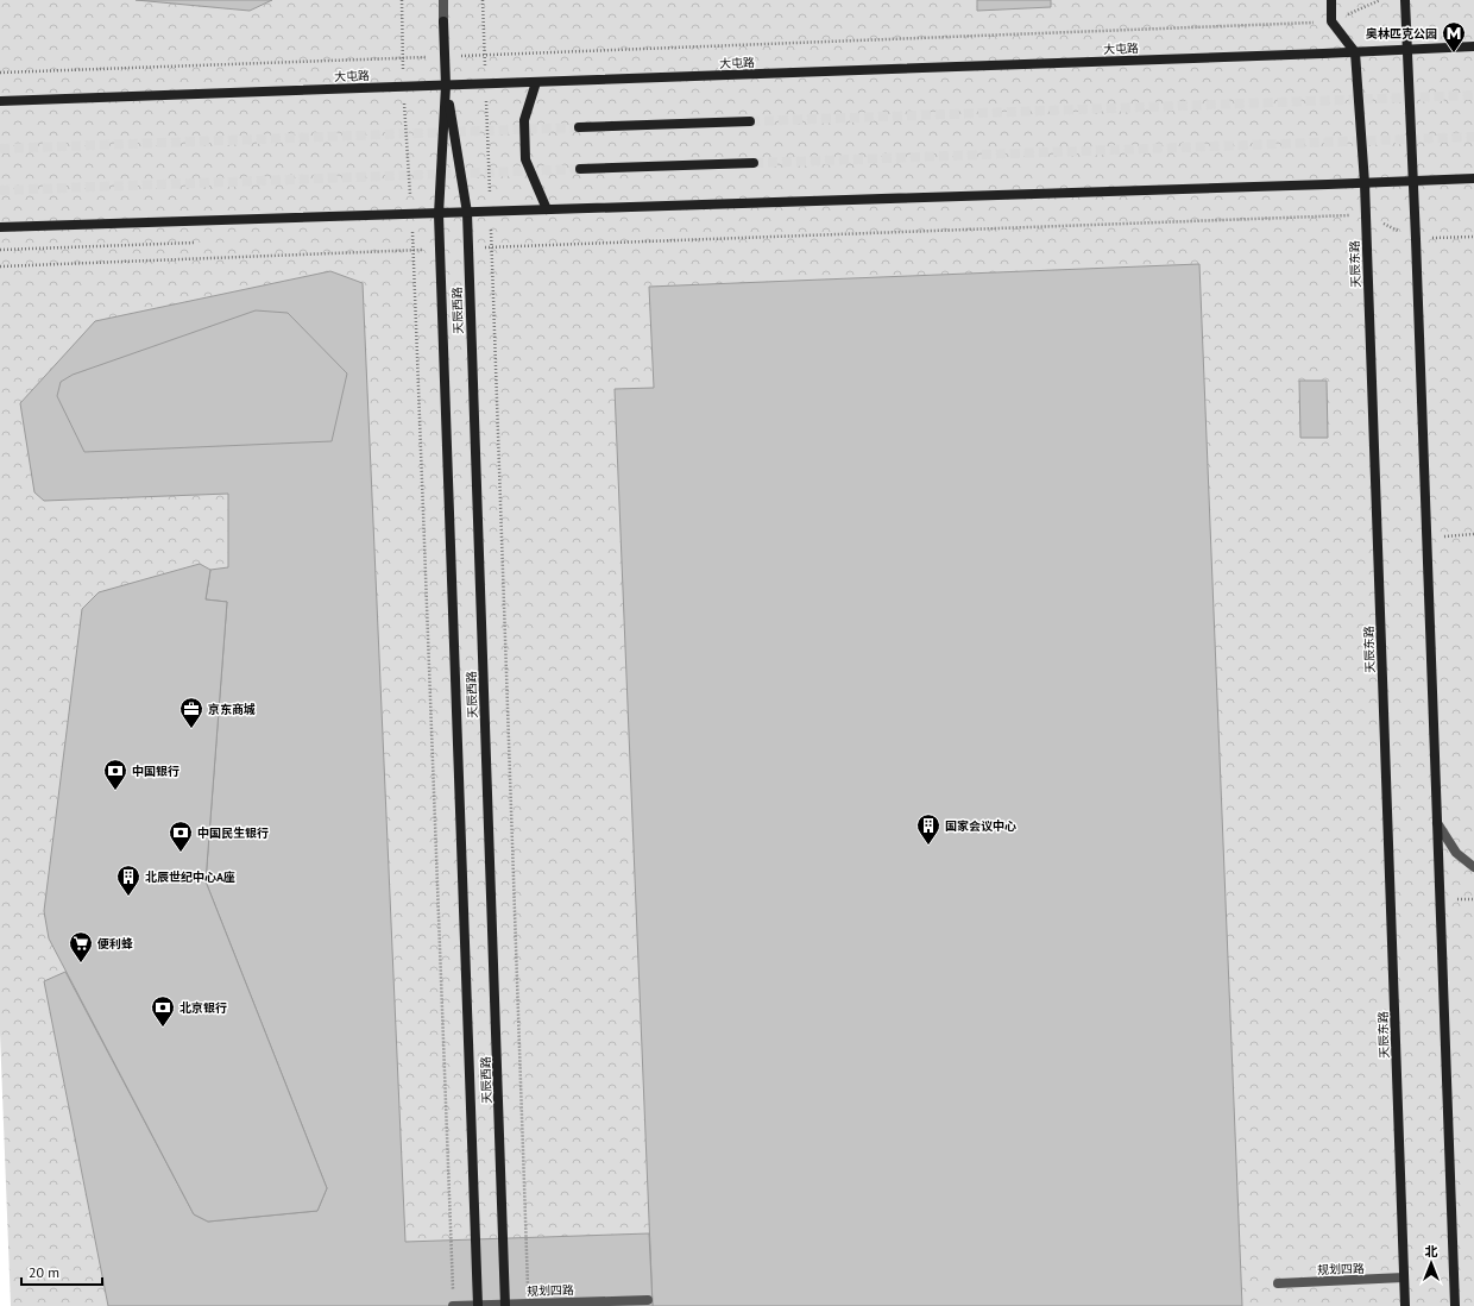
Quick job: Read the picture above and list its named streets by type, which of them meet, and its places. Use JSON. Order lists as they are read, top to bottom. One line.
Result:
{"streets":{"street":["大屯路","天辰东路","天辰西路","规划四路"]},"crossings":[["大屯路","天辰东路"],["大屯路","天辰西路"],["天辰东路","规划四路"],["天辰西路","规划四路"]],"places":{"metro station":["奥林匹克公园"],"office":["京东商城"],"bank":["中国银行","中国民生银行","北京银行"],"building":["国家会议中心","北辰世纪中心A座"],"supermarket":["便利蜂"]},"scale_bar":"20 m","north":"top"}
